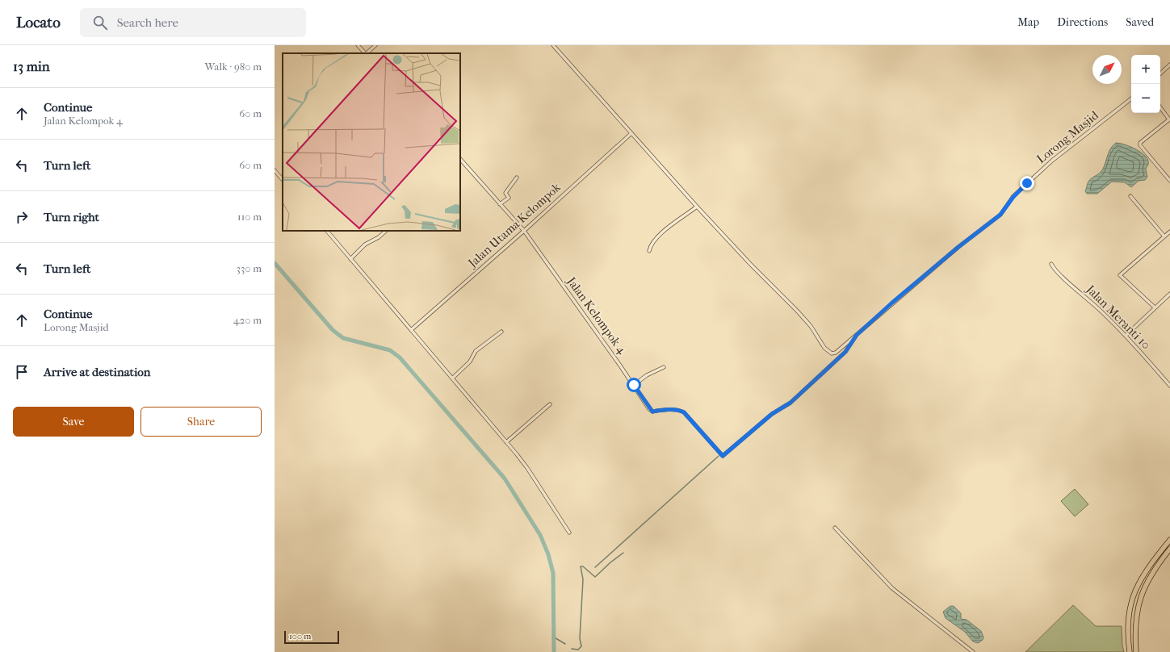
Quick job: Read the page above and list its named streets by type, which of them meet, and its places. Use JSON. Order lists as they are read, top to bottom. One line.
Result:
{"streets":{"street":["Lorong Masjid","Jalan Utama Kelompok","Jalan Kelompok 4","Jalan Meranti 10"]},"crossings":[["Lorong Masjid","Jalan Kelompok 4"],["Jalan Utama Kelompok","Jalan Kelompok 4"]],"scale_bar":"100 m","north":"top right","page":{"header":"Locato","search":"Search here","nav":["Map","Directions","Saved"],"heading":["13 min","Walk · 980 m"],"map_buttons":["+","−"],"list":[["Continue","Jalan Kelompok 4","60 m"],["Turn left","60 m"],["Turn right","110 m"],["Turn left","330 m"],["Continue","Lorong Masjid","420 m"],"Arrive at destination"],"buttons":["Save","Share"],"scale":"100 m"}}
